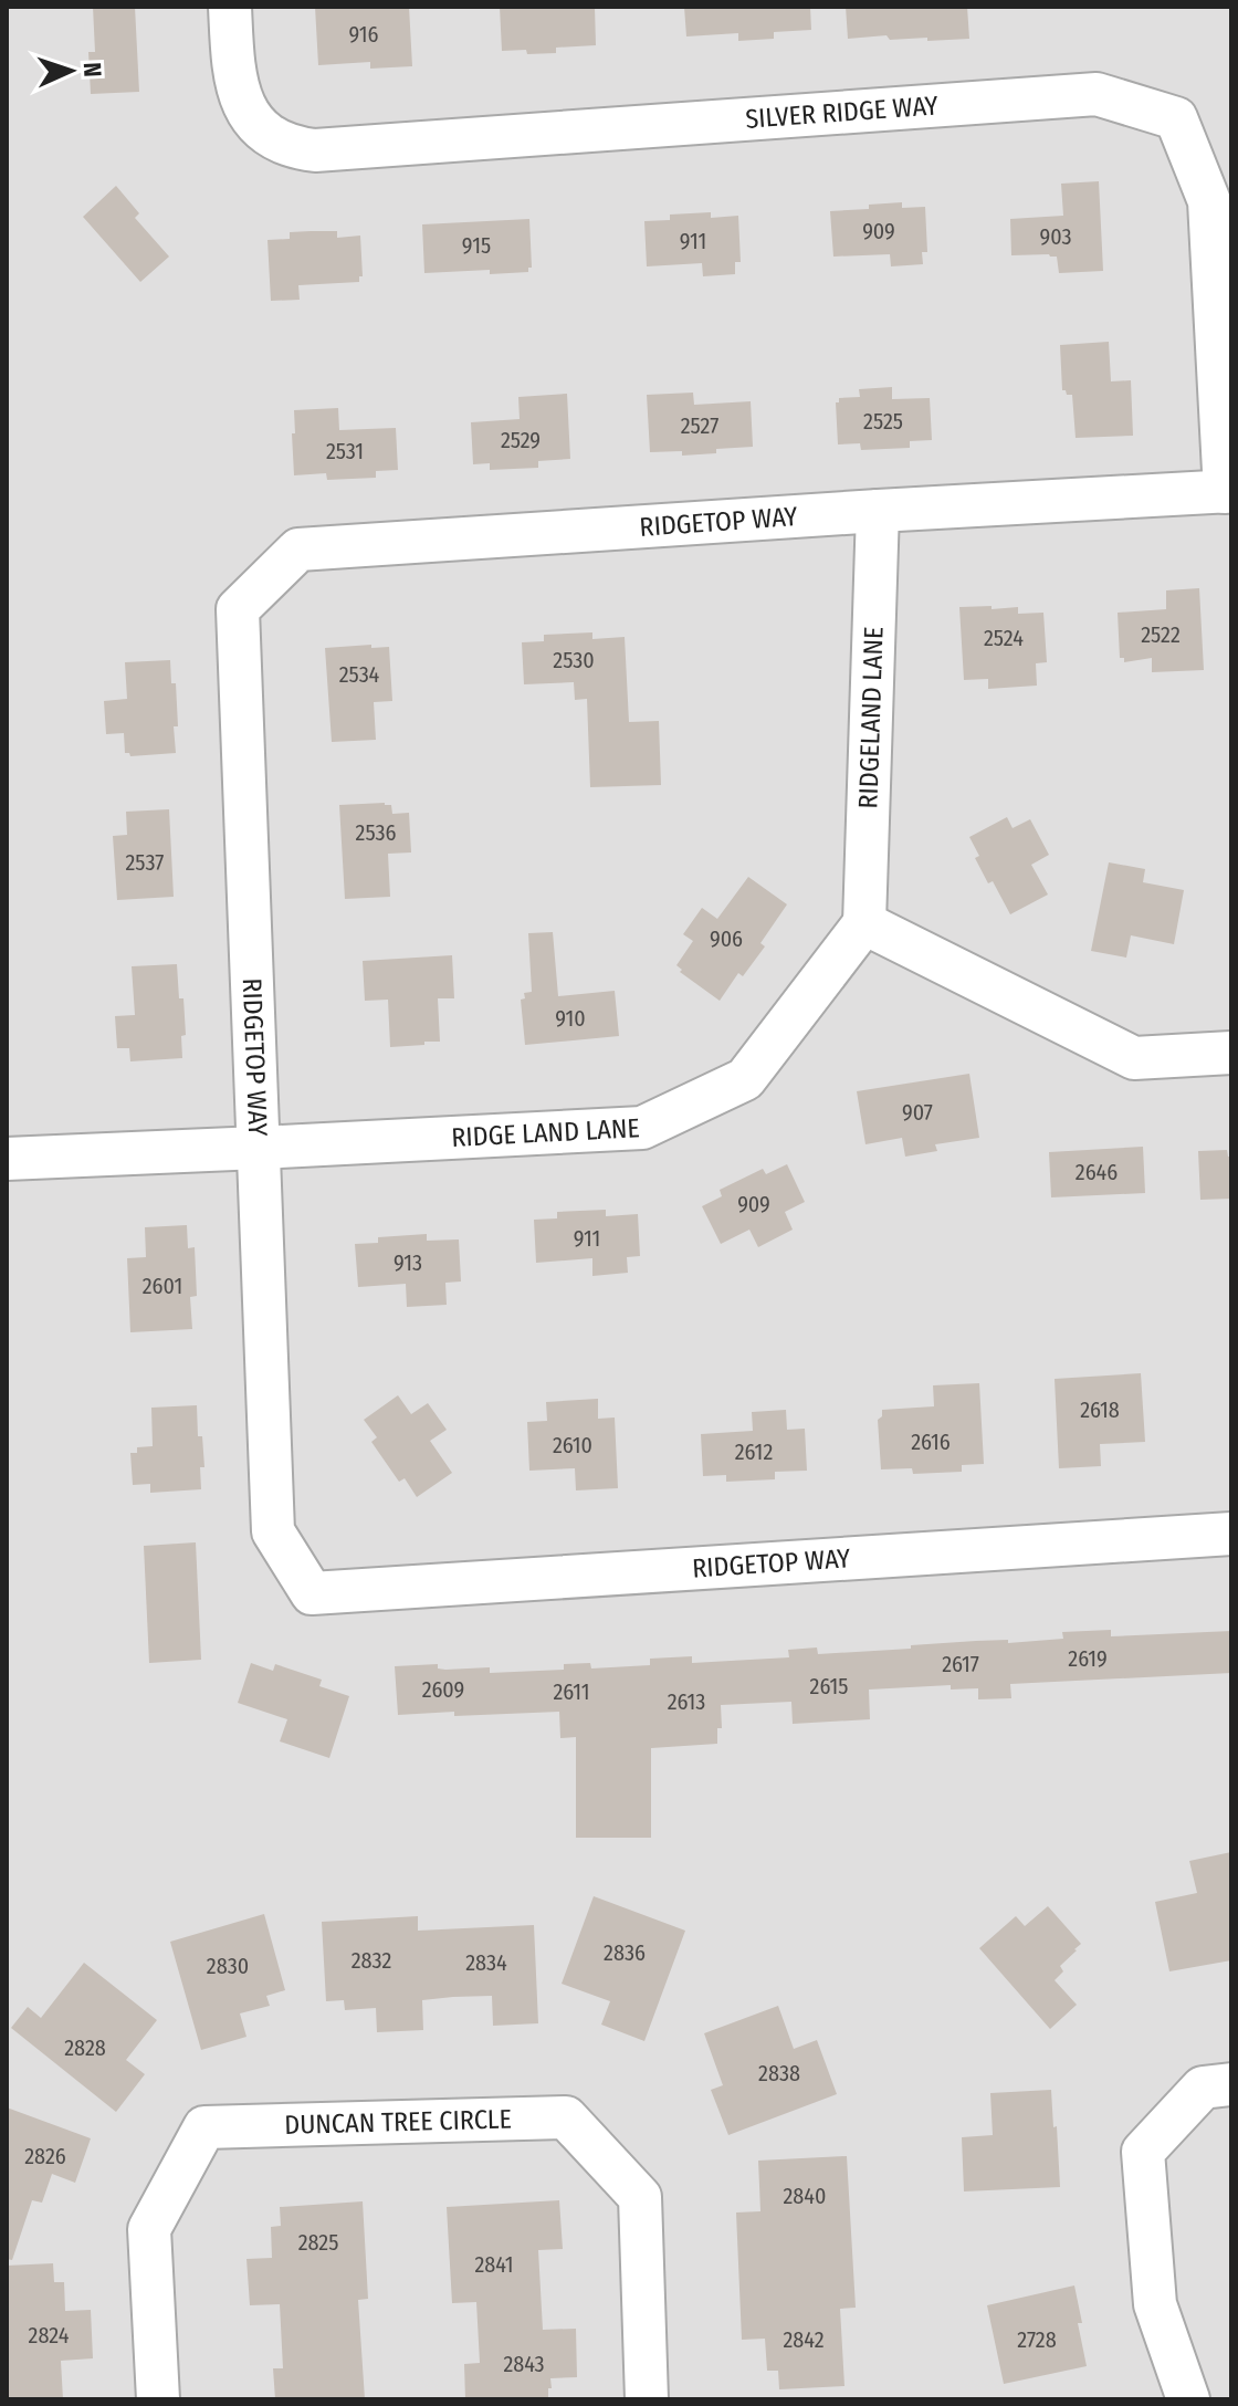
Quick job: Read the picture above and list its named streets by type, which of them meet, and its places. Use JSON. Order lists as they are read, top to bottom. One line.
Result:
{"streets":{"street":["SILVER RIDGE WAY","RIDGETOP WAY","RIDGELAND LANE","RIDGE LAND LANE","DUNCAN TREE CIRCLE"]},"crossings":[["SILVER RIDGE WAY","RIDGETOP WAY"],["RIDGETOP WAY","RIDGELAND LANE"],["RIDGETOP WAY","RIDGE LAND LANE"],["RIDGELAND LANE","RIDGE LAND LANE"]],"house_numbers":["916","909","903","911","915","2525","2527","2529","2531","2522","2524","2530","2534","2536","2537","906","910","907","2646","909","911","913","2601","2618","2616","2610","2612","2619","2617","2615","2609","2611","2613","2836","2832","2834","2830","2828","2838","2826","2840","2825","2841","2824","2842","2728","2843"],"north":"right"}
